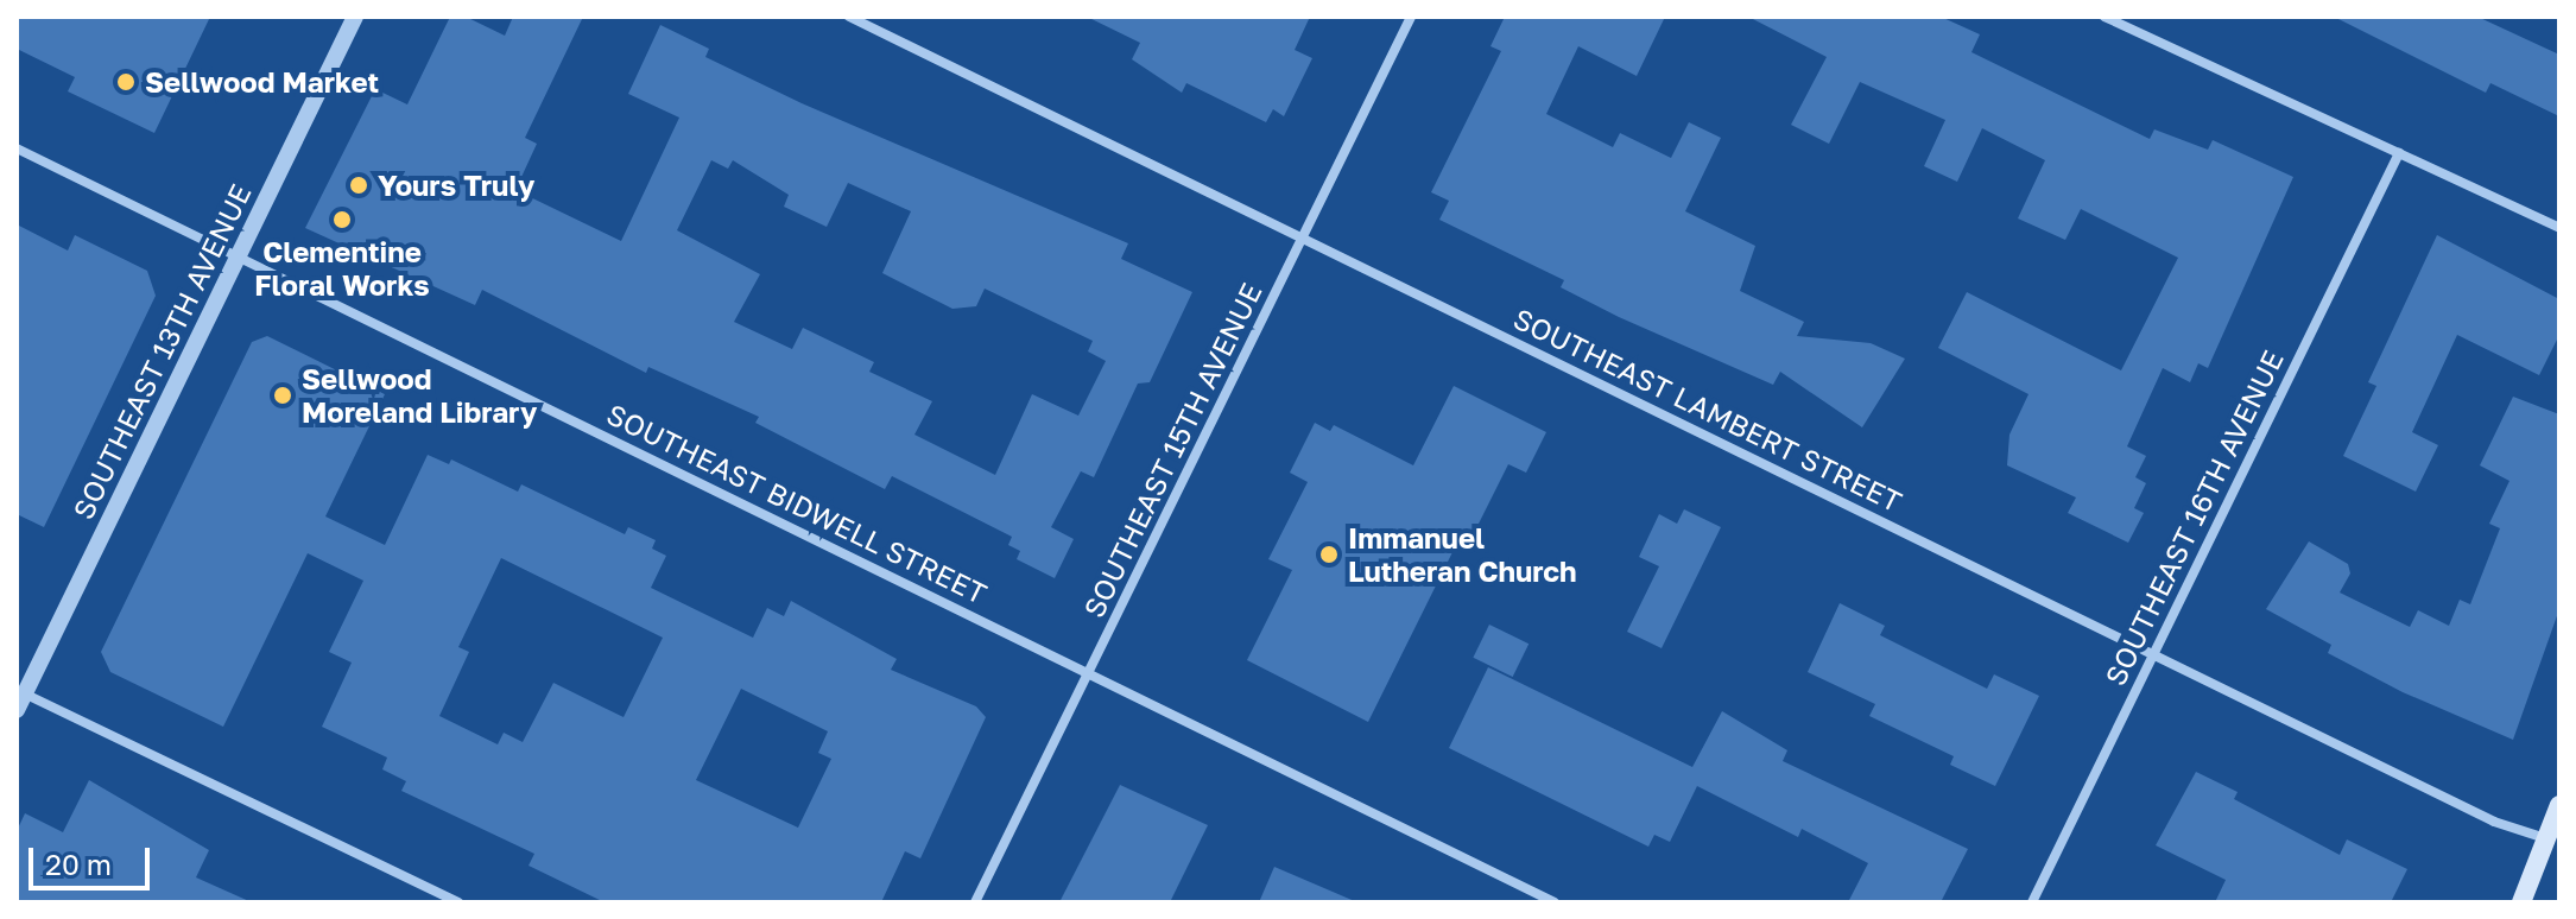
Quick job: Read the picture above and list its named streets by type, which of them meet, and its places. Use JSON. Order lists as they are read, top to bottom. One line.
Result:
{"streets":{"street":["SOUTHEAST 13TH AVENUE","SOUTHEAST LAMBERT STREET","SOUTHEAST 15TH AVENUE","SOUTHEAST BIDWELL STREET","SOUTHEAST 16TH AVENUE"]},"crossings":[["SOUTHEAST 13TH AVENUE","SOUTHEAST BIDWELL STREET"],["SOUTHEAST LAMBERT STREET","SOUTHEAST 15TH AVENUE"],["SOUTHEAST LAMBERT STREET","SOUTHEAST 16TH AVENUE"],["SOUTHEAST 15TH AVENUE","SOUTHEAST BIDWELL STREET"]],"places":["Sellwood Market","Yours Truly","Clementine Floral Works","Sellwood Moreland Library","Immanuel Lutheran Church"],"scale_bar":"20 m"}
